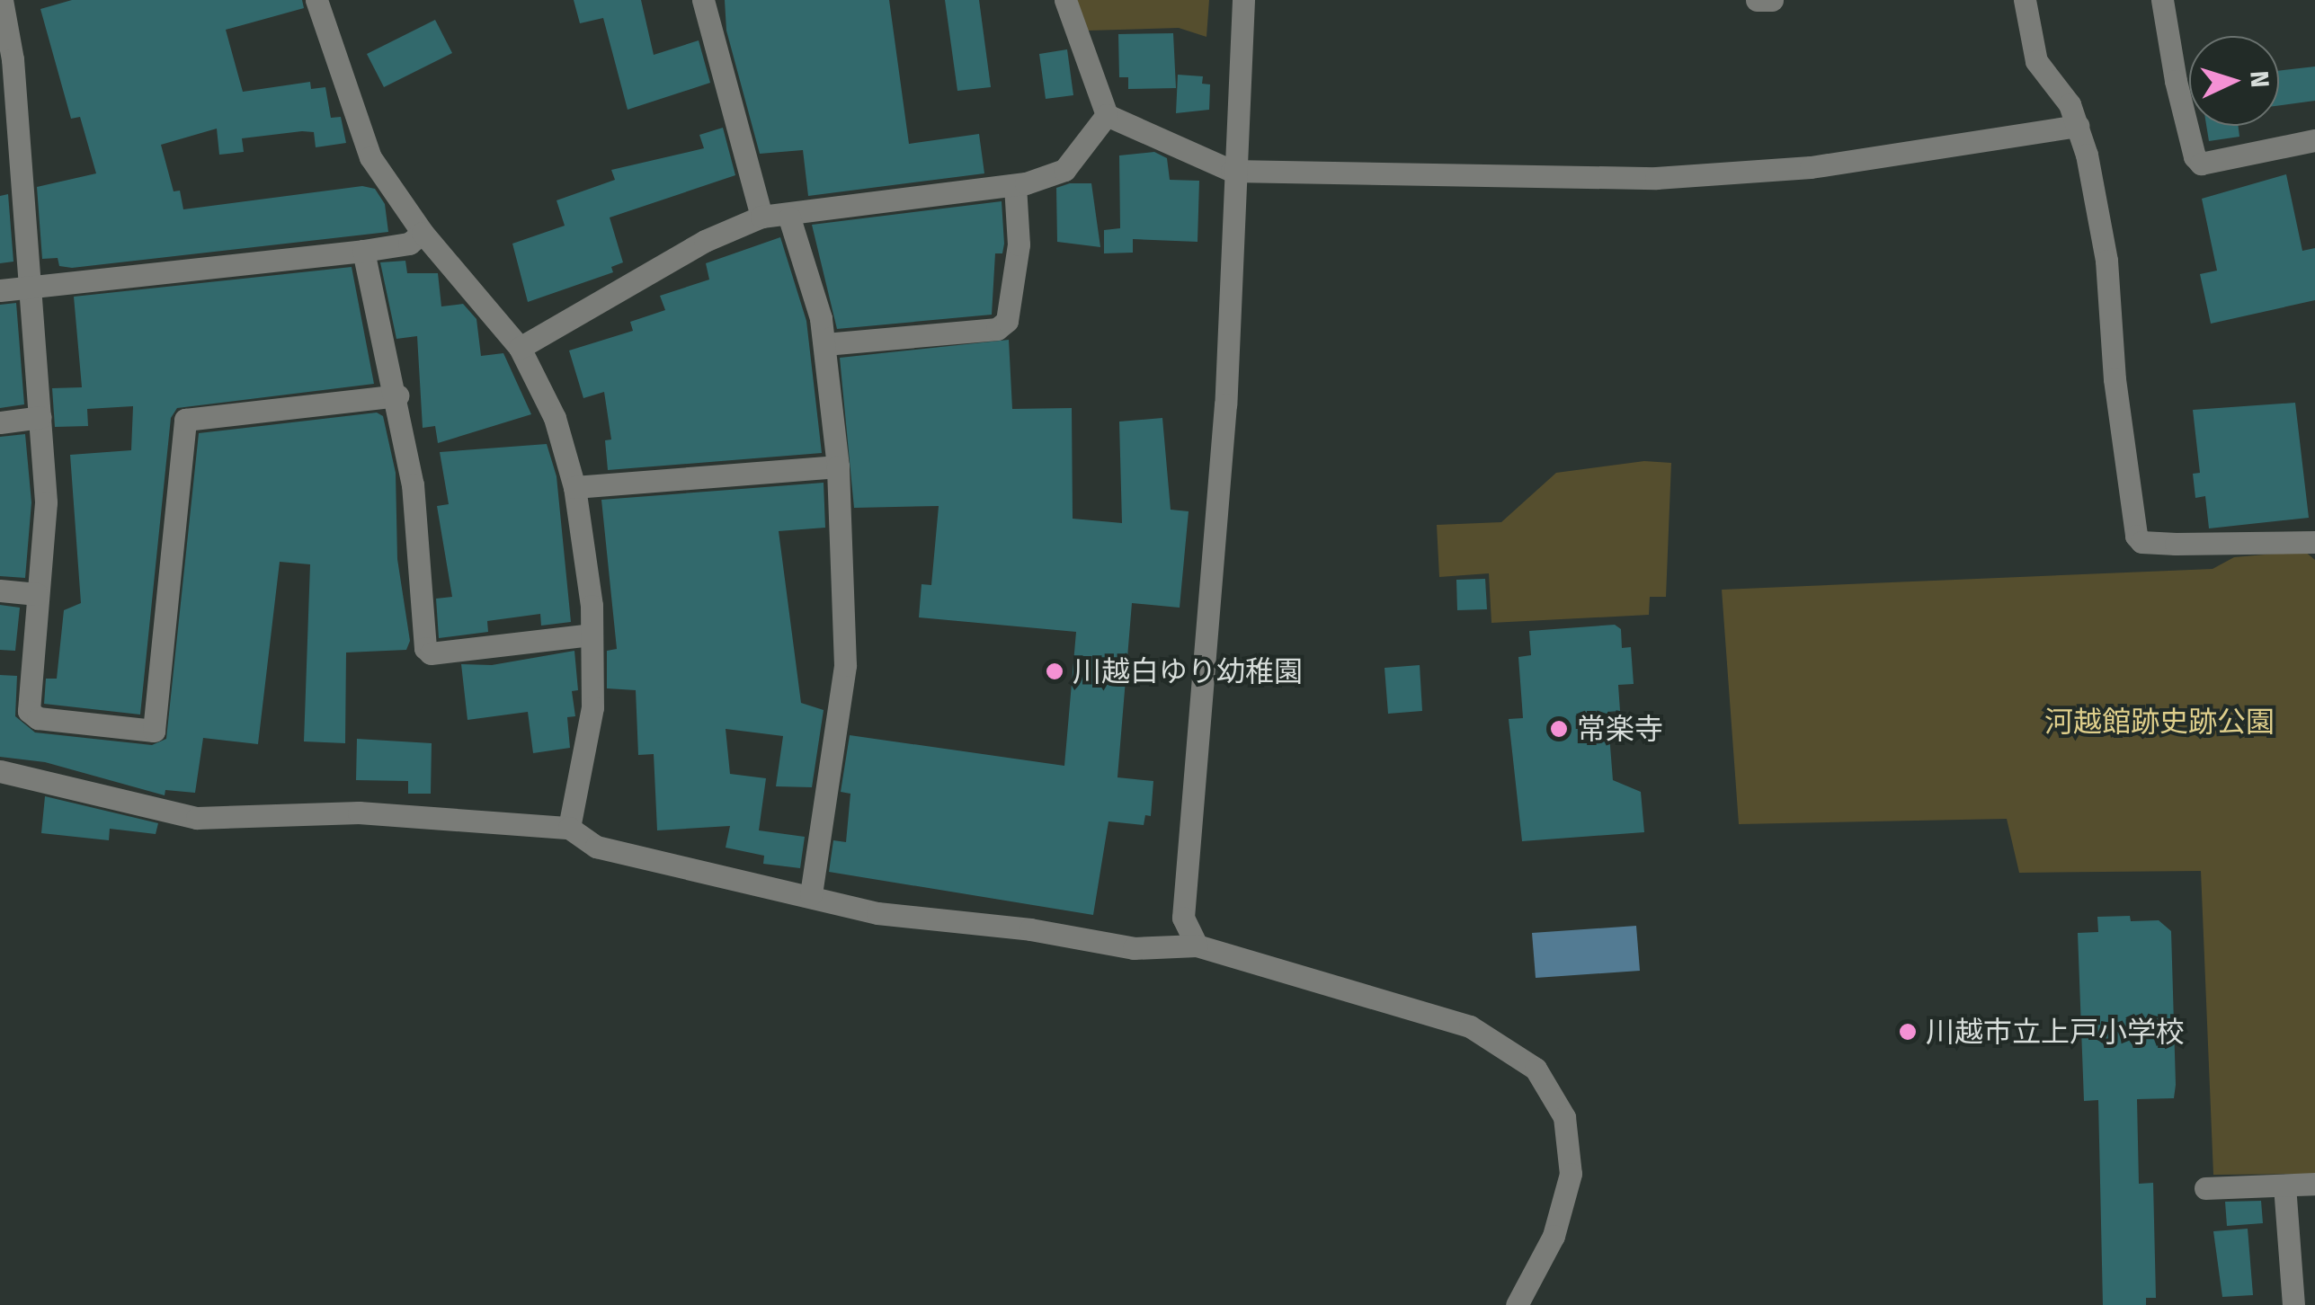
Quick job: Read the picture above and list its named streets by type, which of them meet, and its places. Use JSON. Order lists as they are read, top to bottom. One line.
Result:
{"parks":["河越館跡史跡公園"],"places":["川越白ゆり幼稚園","常楽寺","川越市立上戸小学校"],"north":"right"}
